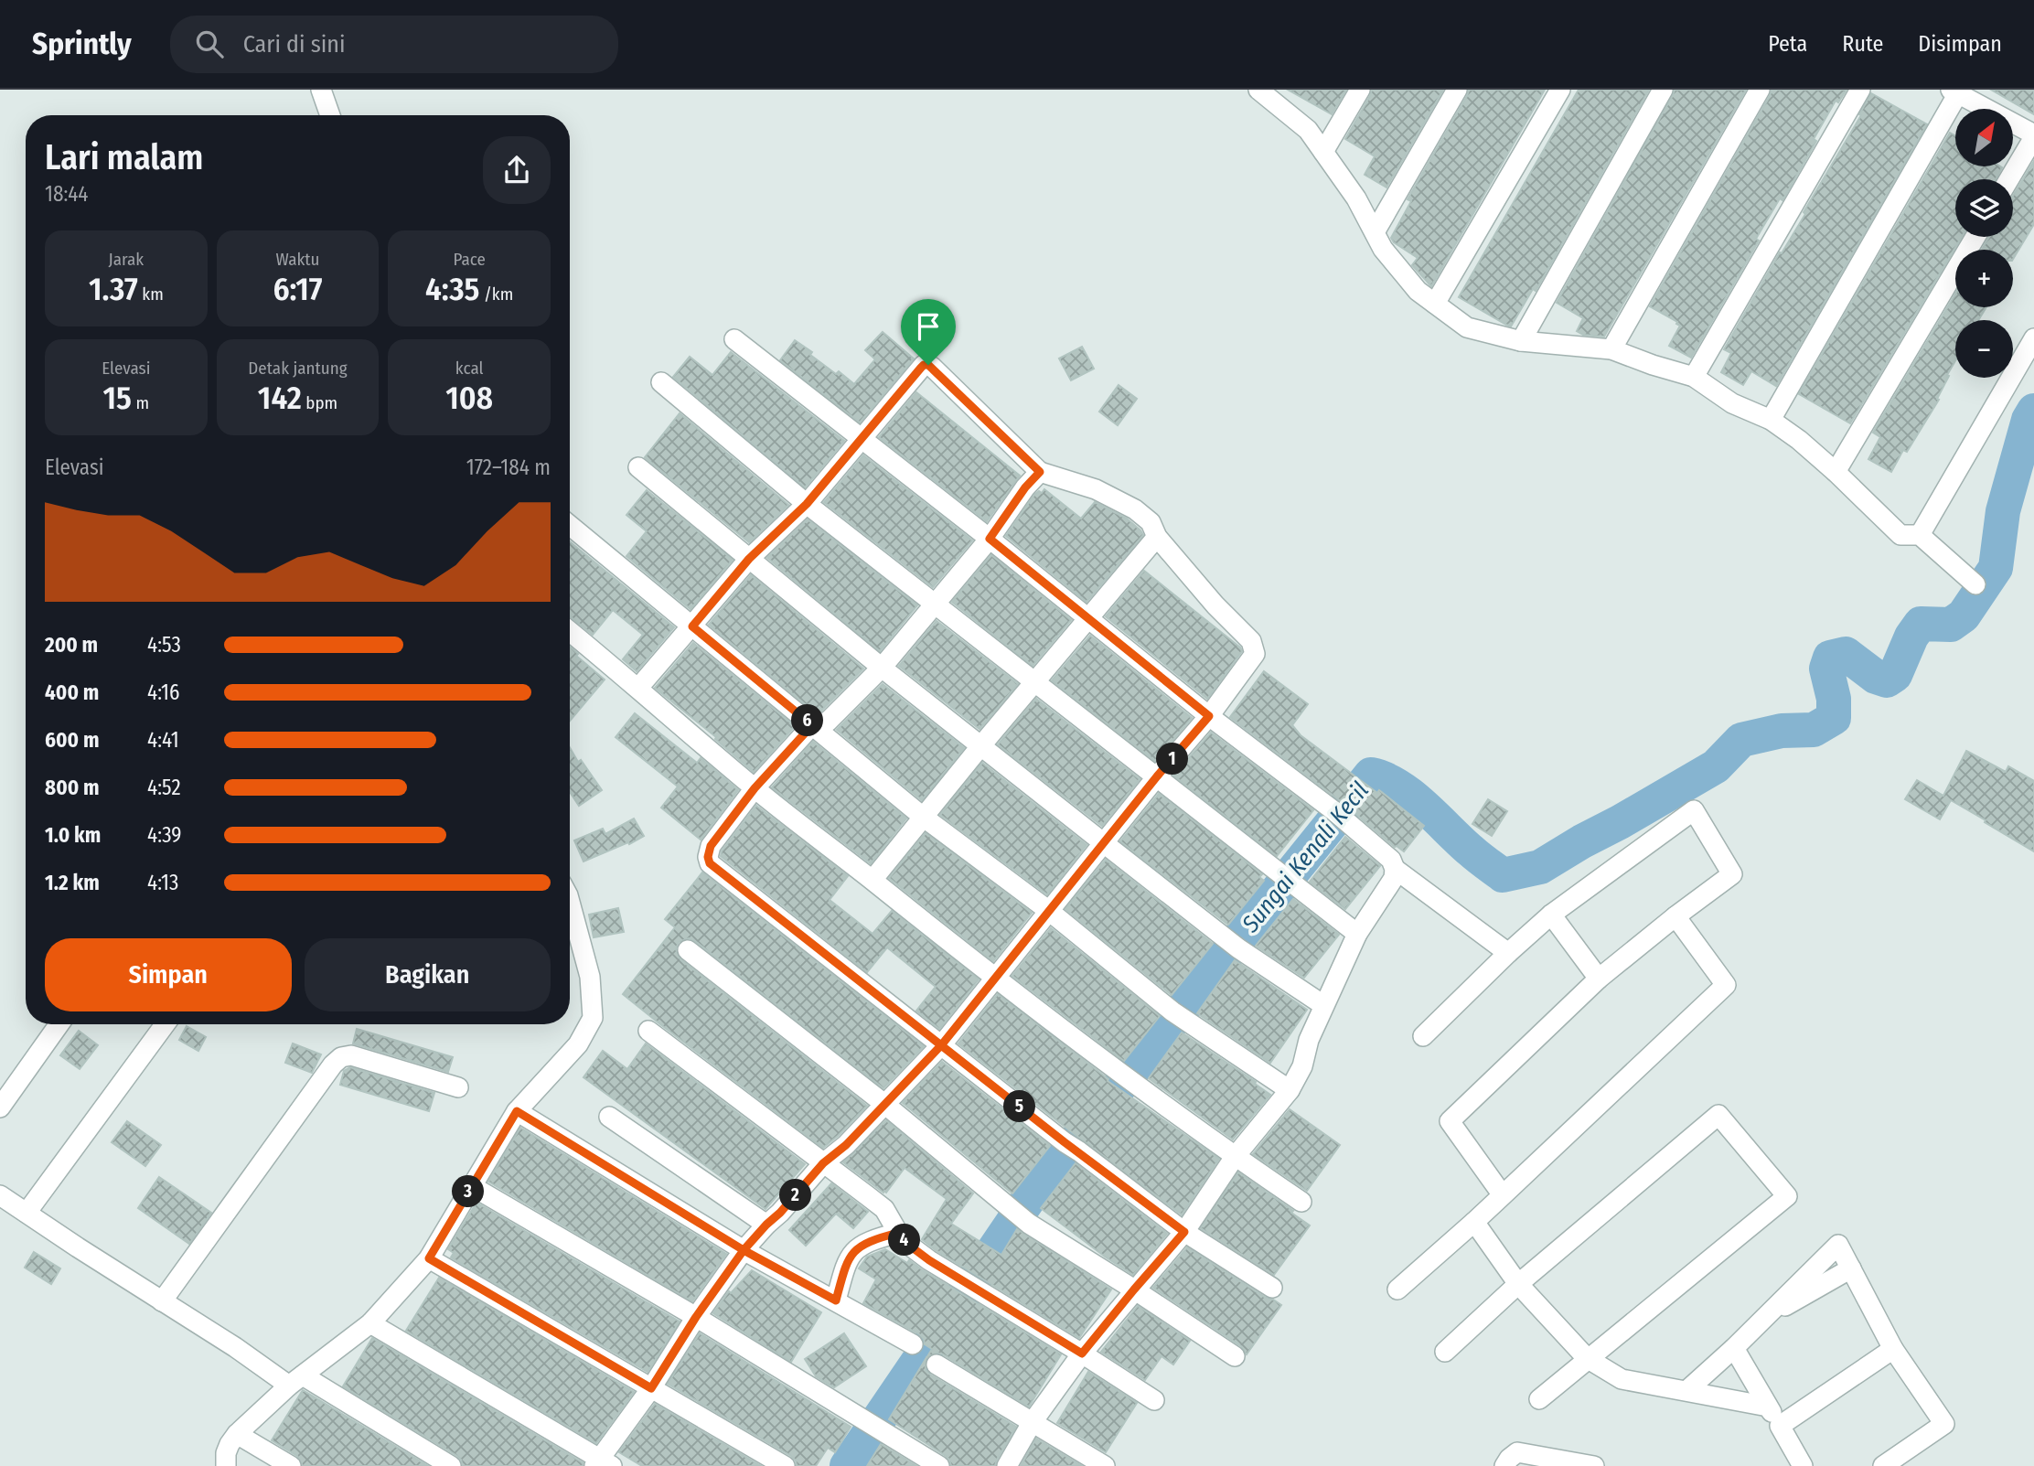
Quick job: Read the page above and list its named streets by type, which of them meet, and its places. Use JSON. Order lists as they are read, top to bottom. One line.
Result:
{"water":["Sungai Kenali Kecil"],"north":"top right","page":{"header":"Sprintly","search":"Cari di sini","nav":["Peta","Rute","Disimpan"],"map_buttons":["+","−"],"heading":["Lari malam","18:44"],"stats":[["Jarak","1.37 km"],["Waktu","6:17"],["Pace","4:35 /km"],["Elevasi","15 m"],["Detak jantung","142 bpm"],["kcal","108"]],"chart":["Elevasi","172–184 m"],"list":[{"name":"200 m","note":"4:53"},{"name":"400 m","note":"4:16"},{"name":"600 m","note":"4:41"},{"name":"800 m","note":"4:52"},{"name":"1.0 km","note":"4:39"},{"name":"1.2 km","note":"4:13"}],"pins":["6","1","5","3","2","4"],"buttons":["Simpan","Bagikan"]}}
